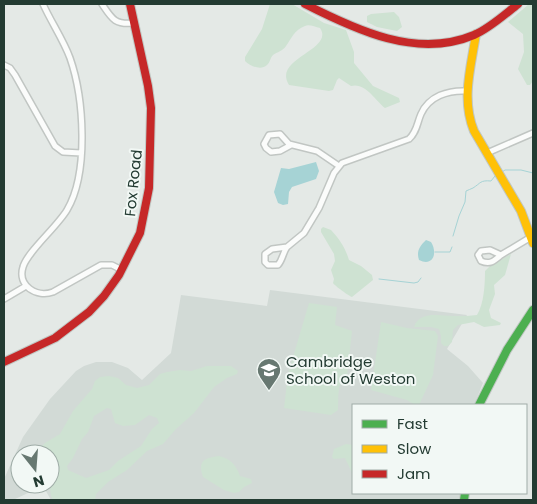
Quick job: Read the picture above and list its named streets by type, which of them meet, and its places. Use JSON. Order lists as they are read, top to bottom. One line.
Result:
{"streets":{"street":["Fox Road"]},"places":{"school or university":["Cambridge School of Weston"]},"legend":["Fast","Slow","Jam"],"north":"bottom"}
